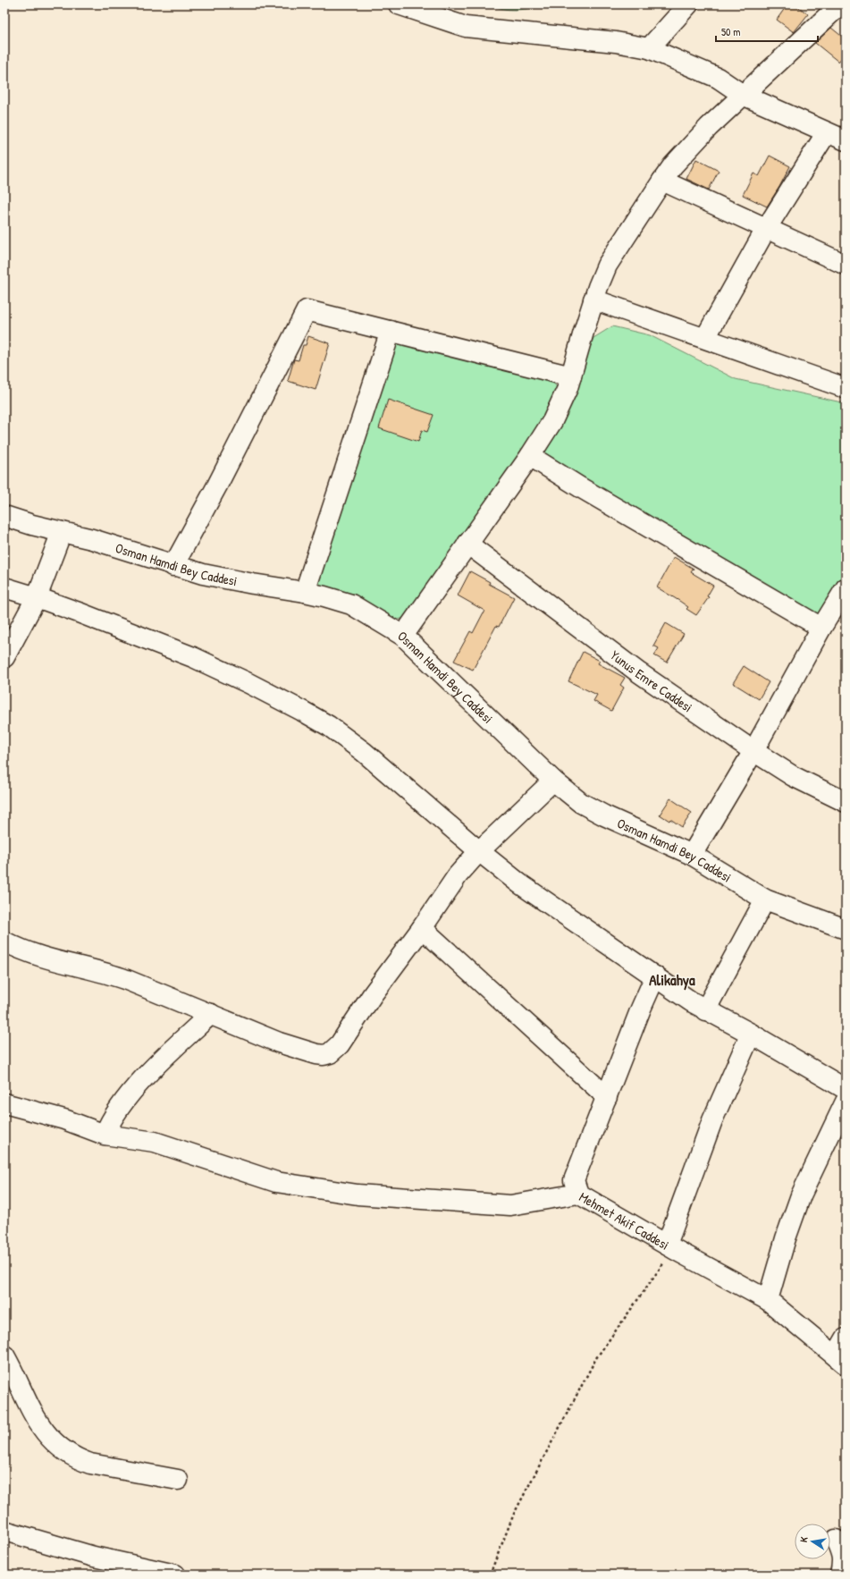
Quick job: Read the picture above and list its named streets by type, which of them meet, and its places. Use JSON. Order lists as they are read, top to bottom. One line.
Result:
{"streets":{"street":["Osman Hamdi Bey Caddesi","Yunus Emre Caddesi","Mehmet Akif Caddesi"]},"districts":["Alikahya"],"scale_bar":"50 m","north":"left"}
